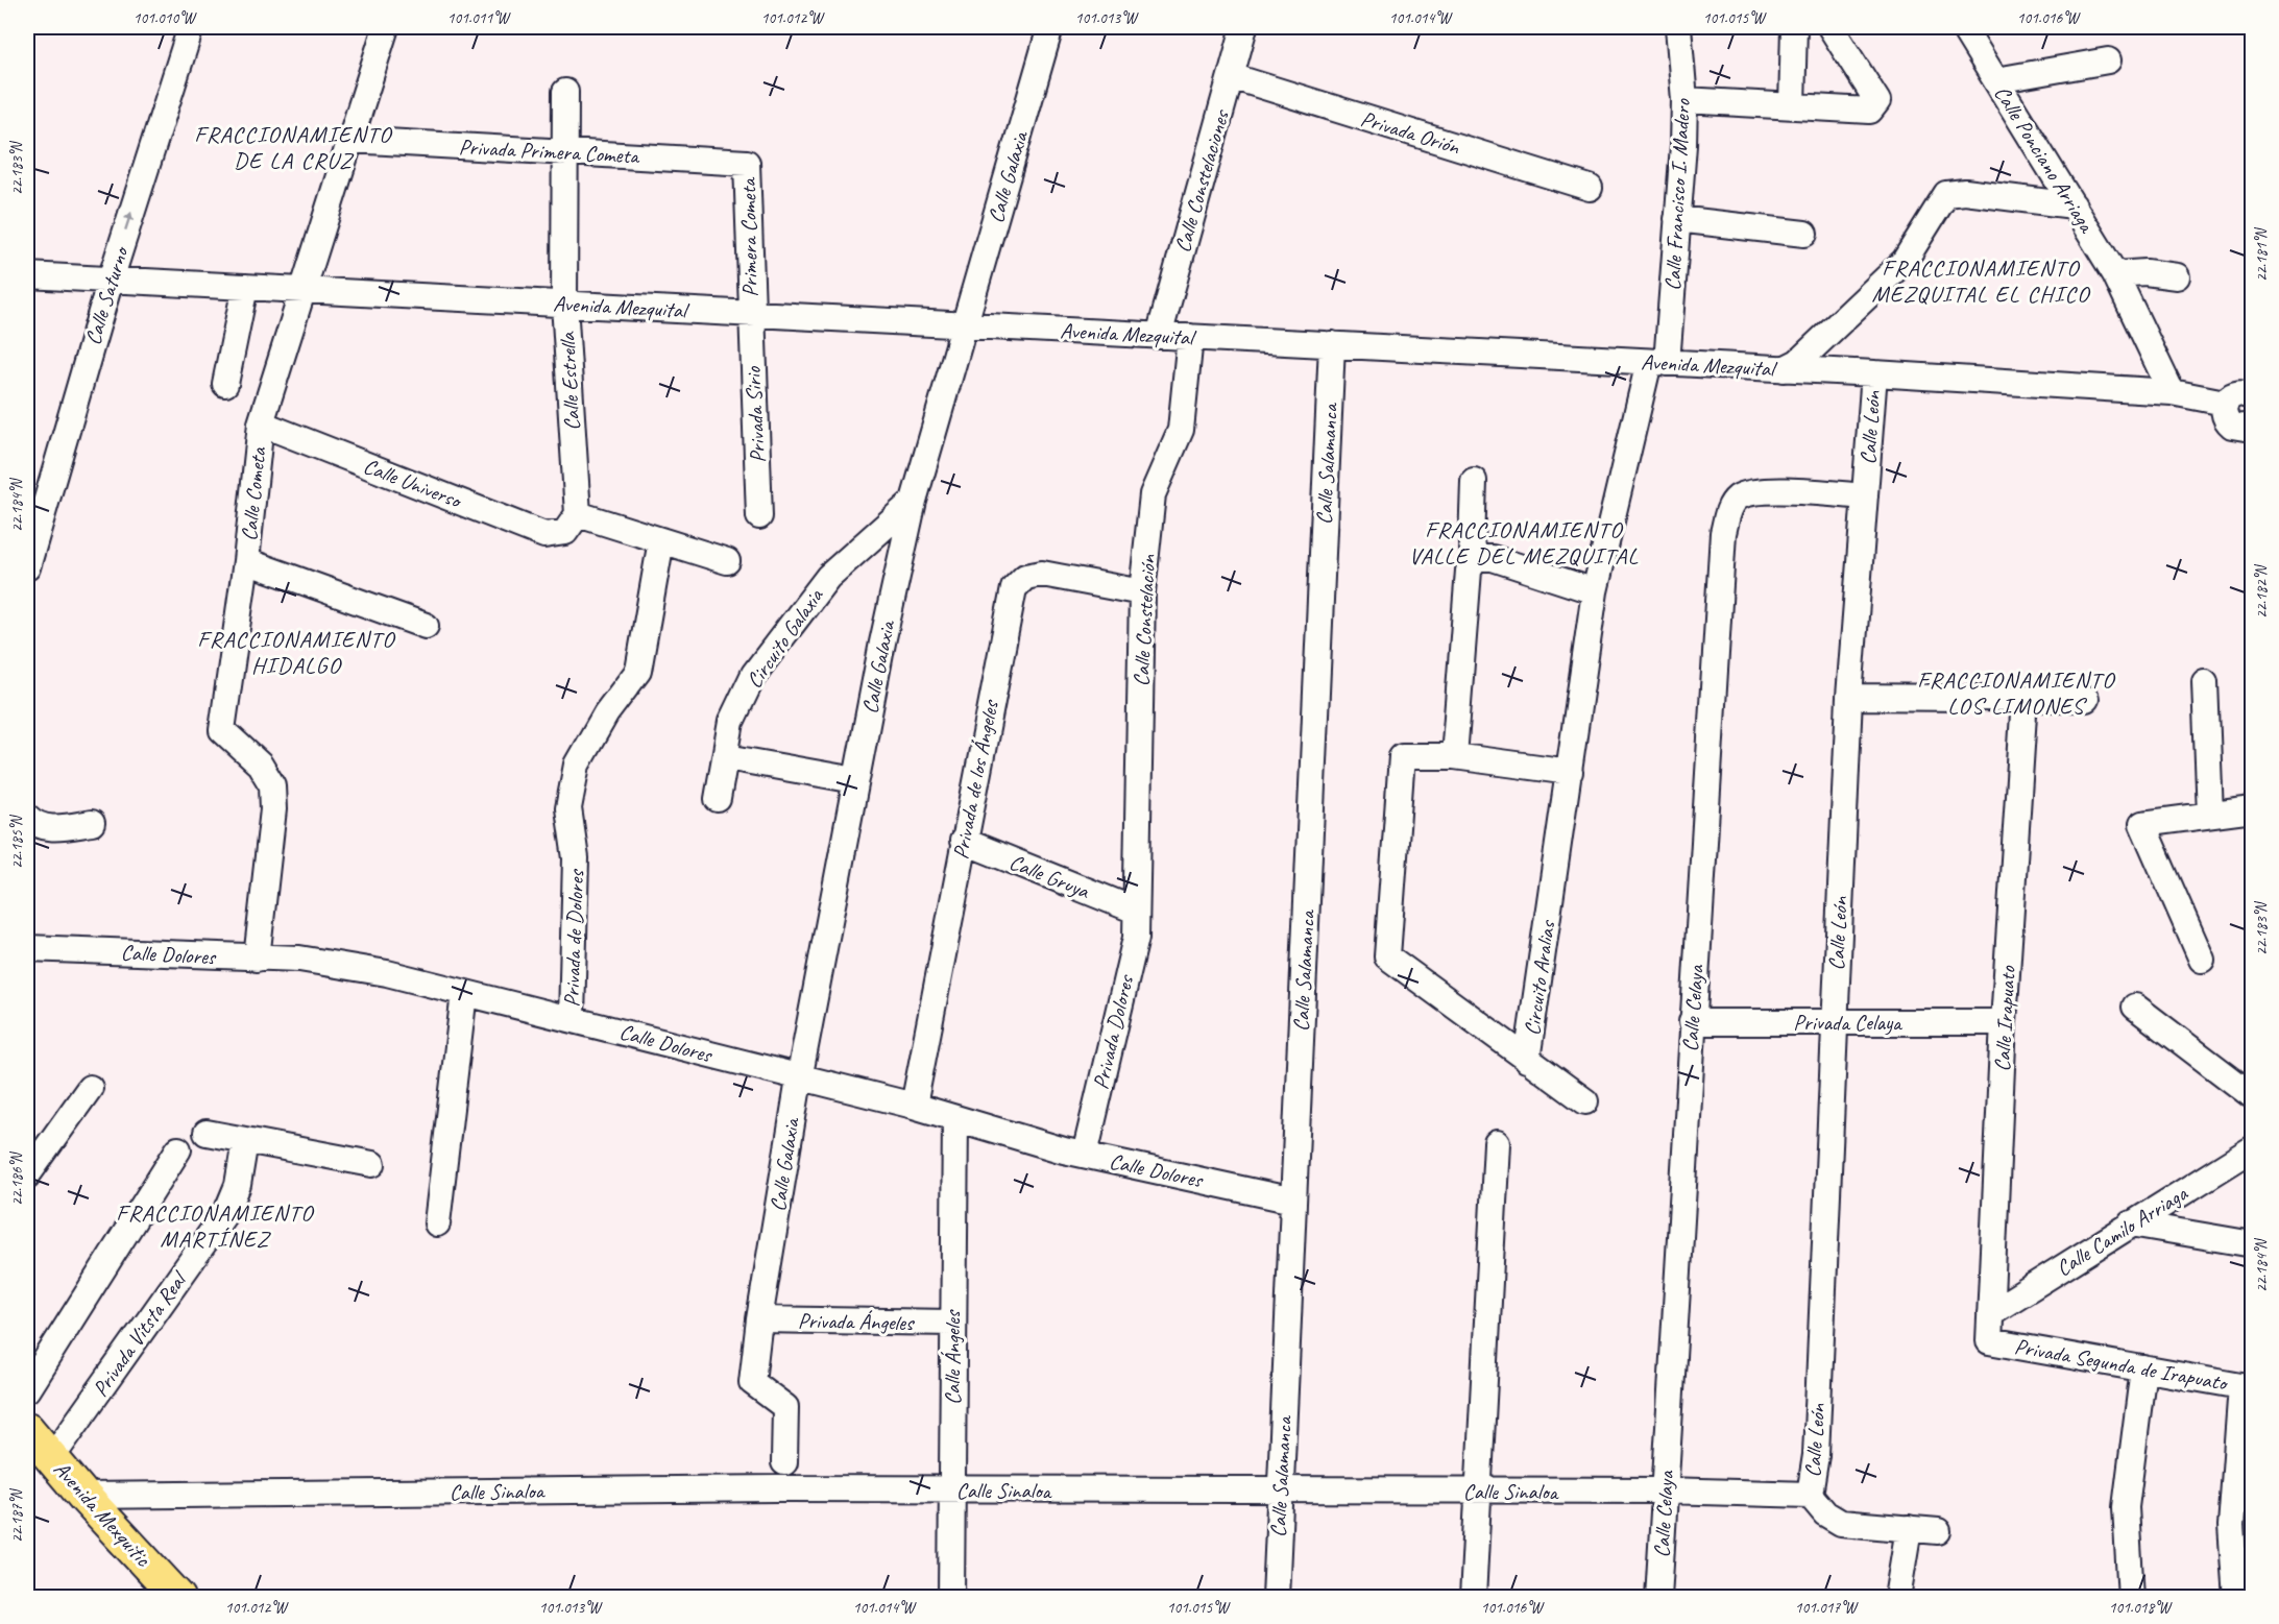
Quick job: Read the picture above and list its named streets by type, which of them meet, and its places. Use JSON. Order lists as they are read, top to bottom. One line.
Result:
{"streets":{"main road":["Avenida Mexquitic"],"street":["Privada Orión","Privada Primera Cometa","Calle Ponciano Arriaga","Calle Galaxia","Calle Constelaciones","Calle Francisco I. Madero","Primera Cometa","Calle Saturno","Avenida Mezquital","Calle Estrella","Privada Sirio","Calle León","Calle Salamanca","Calle Universo","Calle Cometa","Calle Constelación","Circuito Galaxia","Privada de los Ángeles","Calle Gruya","Privada de Dolores","Calle Dolores","Circuito Aralias","Calle Celaya","Calle Irapuato","Privada Celaya","Privada Dolores","Calle Camilo Arriaga","Privada Ángeles","Privada Vitsta Real","Calle Ángeles","Privada Segunda de Irapuato","Calle Sinaloa"]},"crossings":[["Privada Orión","Calle Constelaciones"],["Privada Primera Cometa","Primera Cometa"],["Privada Primera Cometa","Calle Estrella"],["Privada Primera Cometa","Calle Cometa"],["Calle Ponciano Arriaga","Avenida Mezquital"],["Calle Galaxia","Avenida Mezquital"],["Calle Galaxia","Circuito Galaxia"],["Calle Galaxia","Calle Dolores"],["Calle Galaxia","Privada Ángeles"],["Calle Constelaciones","Avenida Mezquital"],["Calle Francisco I. Madero","Avenida Mezquital"],["Calle Francisco I. Madero","Circuito Aralias"],["Primera Cometa","Avenida Mezquital"],["Primera Cometa","Privada Sirio"],["Calle Saturno","Avenida Mezquital"],["Avenida Mezquital","Calle Estrella"],["Avenida Mezquital","Privada Sirio"],["Avenida Mezquital","Calle León"],["Avenida Mezquital","Calle Salamanca"],["Avenida Mezquital","Calle Cometa"],["Avenida Mezquital","Calle Constelación"],["Avenida Mezquital","Circuito Aralias"],["Calle Estrella","Calle Universo"],["Calle León","Calle Celaya"],["Calle León","Privada Celaya"],["Calle León","Calle Sinaloa"],["Calle Salamanca","Calle Dolores"],["Calle Salamanca","Calle Sinaloa"],["Calle Universo","Calle Cometa"],["Calle Universo","Privada de Dolores"],["Calle Cometa","Calle Dolores"],["Calle Constelación","Privada de los Ángeles"],["Calle Constelación","Calle Gruya"],["Calle Constelación","Privada Dolores"],["Privada de los Ángeles","Calle Gruya"],["Privada de los Ángeles","Calle Dolores"],["Calle Gruya","Privada Dolores"],["Privada de Dolores","Calle Dolores"],["Calle Dolores","Privada Dolores"],["Calle Dolores","Calle Ángeles"],["Calle Celaya","Privada Celaya"],["Calle Celaya","Calle Sinaloa"],["Calle Irapuato","Privada Celaya"],["Calle Irapuato","Calle Camilo Arriaga"],["Calle Irapuato","Privada Segunda de Irapuato"],["Privada Ángeles","Calle Ángeles"],["Privada Vitsta Real","Avenida Mexquitic"],["Calle Ángeles","Calle Sinaloa"],["Calle Sinaloa","Avenida Mexquitic"]],"one_way":["Calle Saturno"],"districts":["FRACCIONAMIENTO DE LA CRUZ","FRACCIONAMIENTO MEZQUITAL EL CHICO","FRACCIONAMIENTO VALLE DEL MEZQUITAL","FRACCIONAMIENTO HIDALGO","FRACCIONAMIENTO LOS LIMONES","FRACCIONAMIENTO MARTÍNEZ"],"coordinates":["101.010°W","101.011°W","101.012°W","101.013°W","101.014°W","101.015°W","101.016°W","22.183°N","22.181°N","22.184°N","22.182°N","22.185°N","22.186°N","22.187°N","101.017°W","101.018°W"]}
